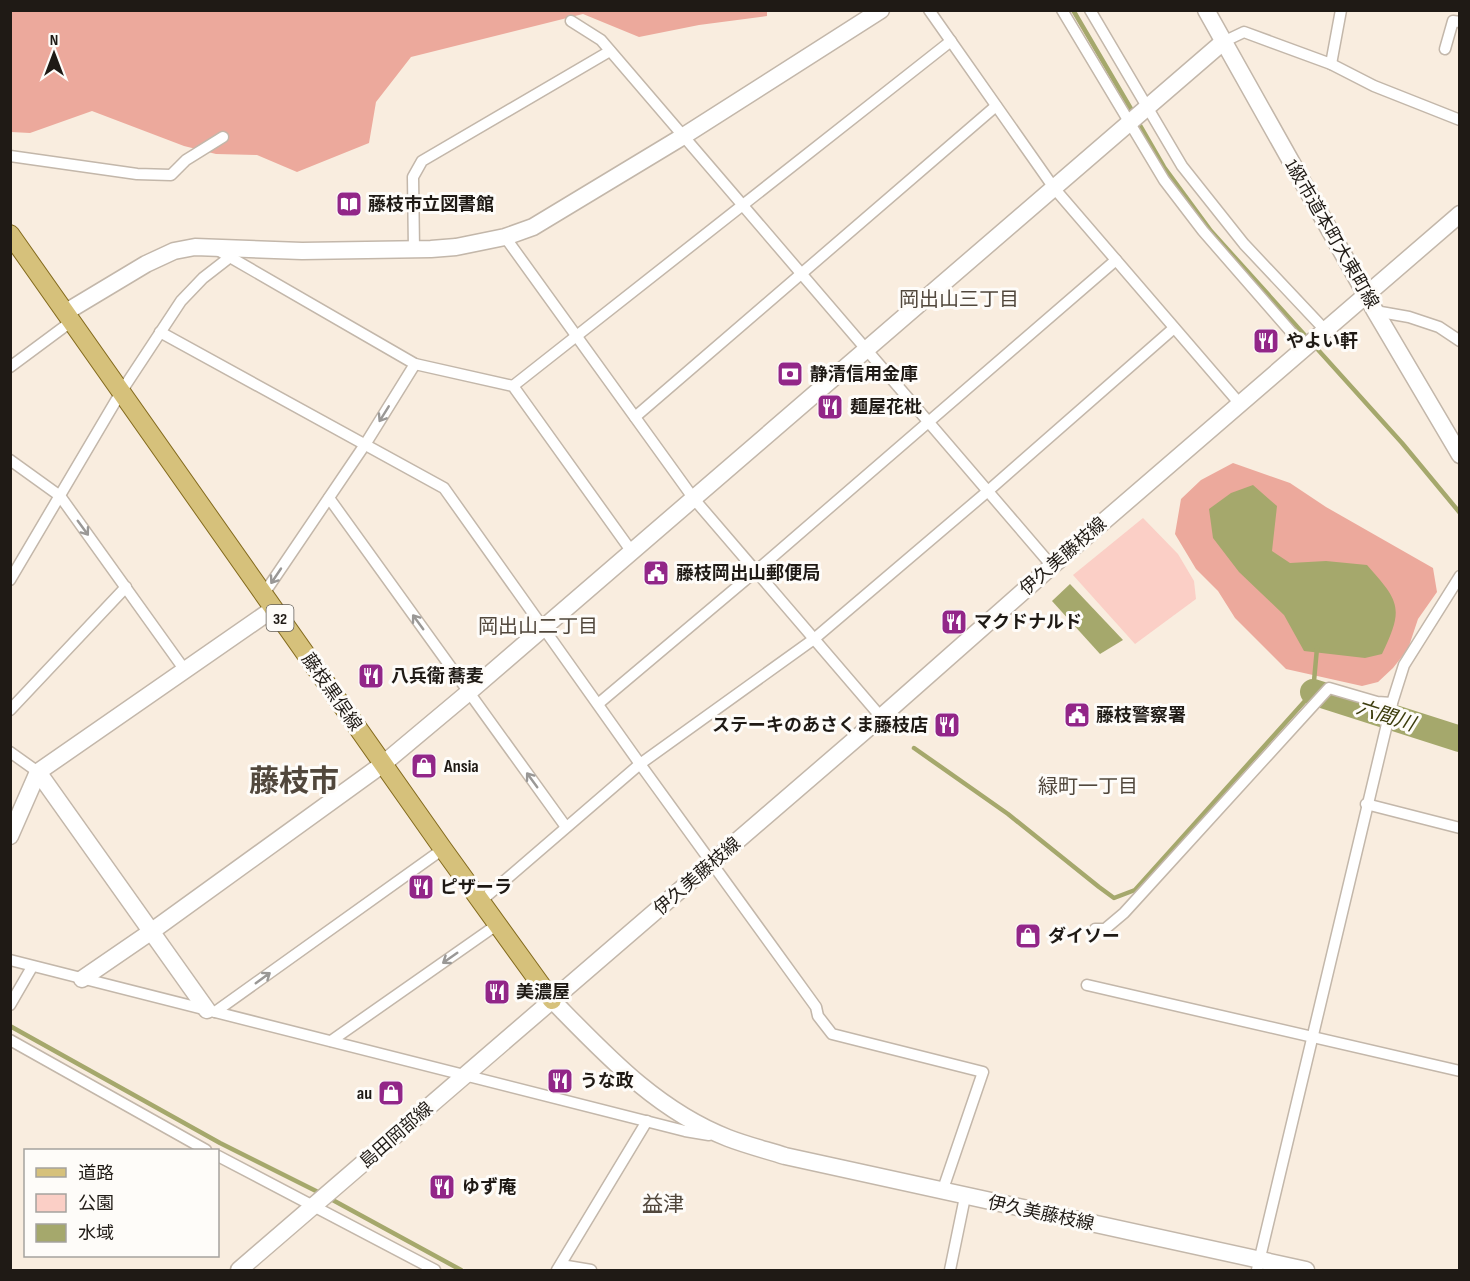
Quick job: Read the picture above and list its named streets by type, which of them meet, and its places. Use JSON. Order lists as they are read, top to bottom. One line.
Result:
{"streets":{"main road":["32","藤枝黒俣線"],"street":["1級市道本町大東町線","伊久美藤枝線","島田岡部線"]},"crossings":[["1級市道本町大東町線","伊久美藤枝線"],["伊久美藤枝線","藤枝黒俣線"],["伊久美藤枝線","島田岡部線"],["藤枝黒俣線","島田岡部線"]],"districts":["岡出山三丁目","岡出山二丁目","藤枝市","緑町一丁目","益津"],"water":["六間川"],"places":{"library":["藤枝市立図書館"],"restaurant":["やよい軒","麺屋花枇","マクドナルド","八兵衛 蕎麦","ステーキのあさくま藤枝店","ピザーラ","美濃屋","うな政","ゆず庵"],"bank":["静清信用金庫"],"public building":["藤枝岡出山郵便局","藤枝警察署"],"shop":["Ansia","ダイソー","au"]},"legend":["道路","公園","水域"],"north":"top"}
